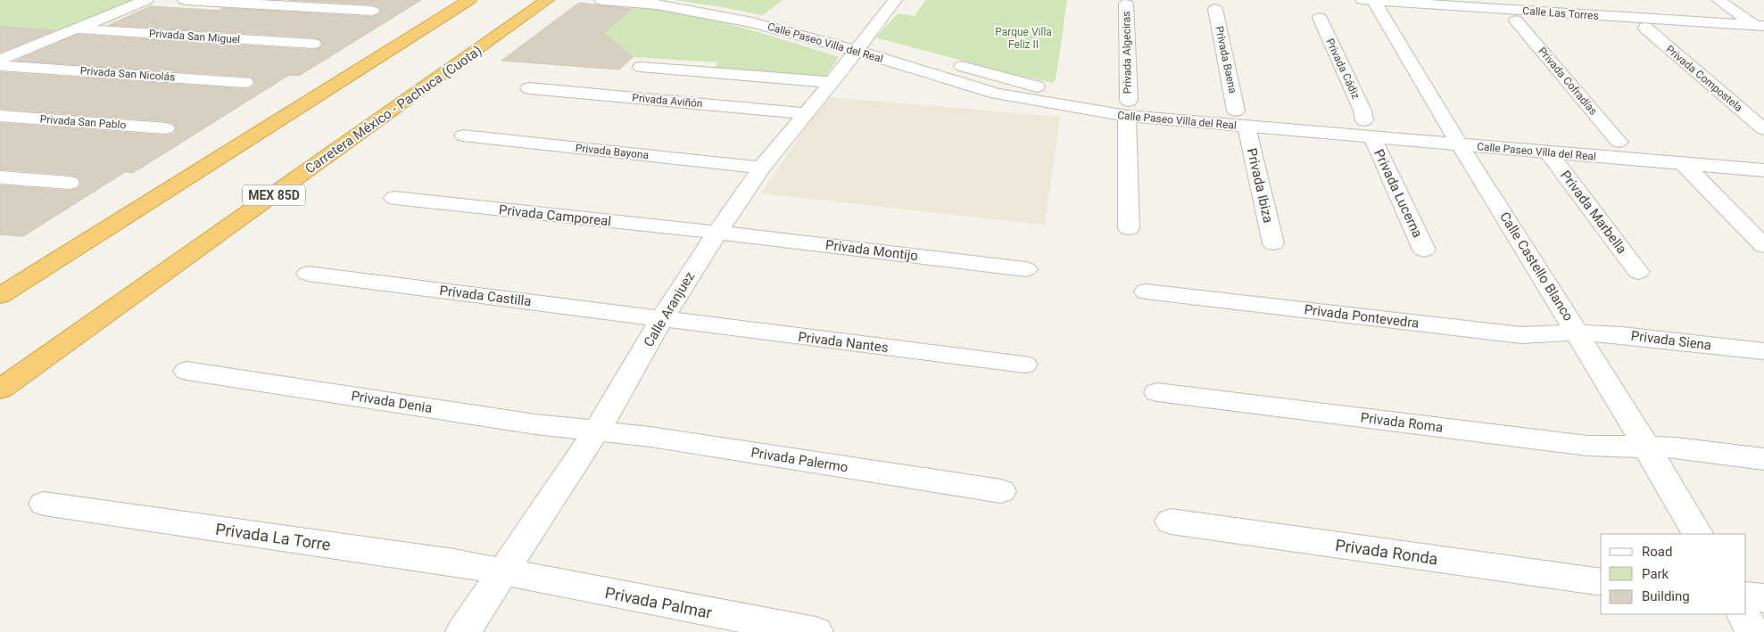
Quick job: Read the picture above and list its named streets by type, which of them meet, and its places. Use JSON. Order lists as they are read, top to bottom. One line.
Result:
{"streets":{"highway":["Carretera México - Pachuca (Cuota)","MEX 85D"],"street":["Calle Las Torres","Privada San Miguel","Calle Paseo Villa del Real","Privada Algeciras","Privada Baena","Privada Cádiz","Privada San Nicolás","Privada Compostela","Privada Cofradías","Privada Aviñón","Privada San Pablo","Privada Bayona","Privada Ibiza","Privada Lucerna","Privada Marbella","Privada Camporeal","Privada Montijo","Calle Castello Blanco","Privada Castilla","Calle Aranjuez","Privada Pontevedra","Privada Siena","Privada Nantes","Privada Denia","Privada Roma","Privada Palermo","Privada La Torre","Privada Ronda","Privada Palmar"]},"crossings":[["Calle Las Torres","Privada Compostela"],["Calle Las Torres","Calle Castello Blanco"],["Calle Paseo Villa del Real","Privada Algeciras"],["Calle Paseo Villa del Real","Privada Baena"],["Calle Paseo Villa del Real","Privada Cádiz"],["Calle Paseo Villa del Real","Privada Cofradías"],["Calle Paseo Villa del Real","Privada Ibiza"],["Calle Paseo Villa del Real","Privada Lucerna"],["Calle Paseo Villa del Real","Privada Marbella"],["Calle Paseo Villa del Real","Calle Castello Blanco"],["Calle Paseo Villa del Real","Calle Aranjuez"],["Privada Aviñón","Calle Aranjuez"],["Privada Bayona","Calle Aranjuez"],["Privada Camporeal","Privada Montijo"],["Privada Camporeal","Calle Aranjuez"],["Privada Montijo","Calle Aranjuez"],["Calle Castello Blanco","Privada Pontevedra"],["Calle Castello Blanco","Privada Siena"],["Calle Castello Blanco","Privada Roma"],["Privada Castilla","Calle Aranjuez"],["Privada Castilla","Privada Nantes"],["Calle Aranjuez","Privada Nantes"],["Calle Aranjuez","Privada Denia"],["Calle Aranjuez","Privada Palermo"],["Calle Aranjuez","Privada La Torre"],["Calle Aranjuez","Privada Palmar"],["Privada Pontevedra","Privada Siena"],["Privada Denia","Privada Palermo"],["Privada La Torre","Privada Palmar"]],"parks":["Parque Villa Feliz II"],"legend":["Road","Park","Building"]}
